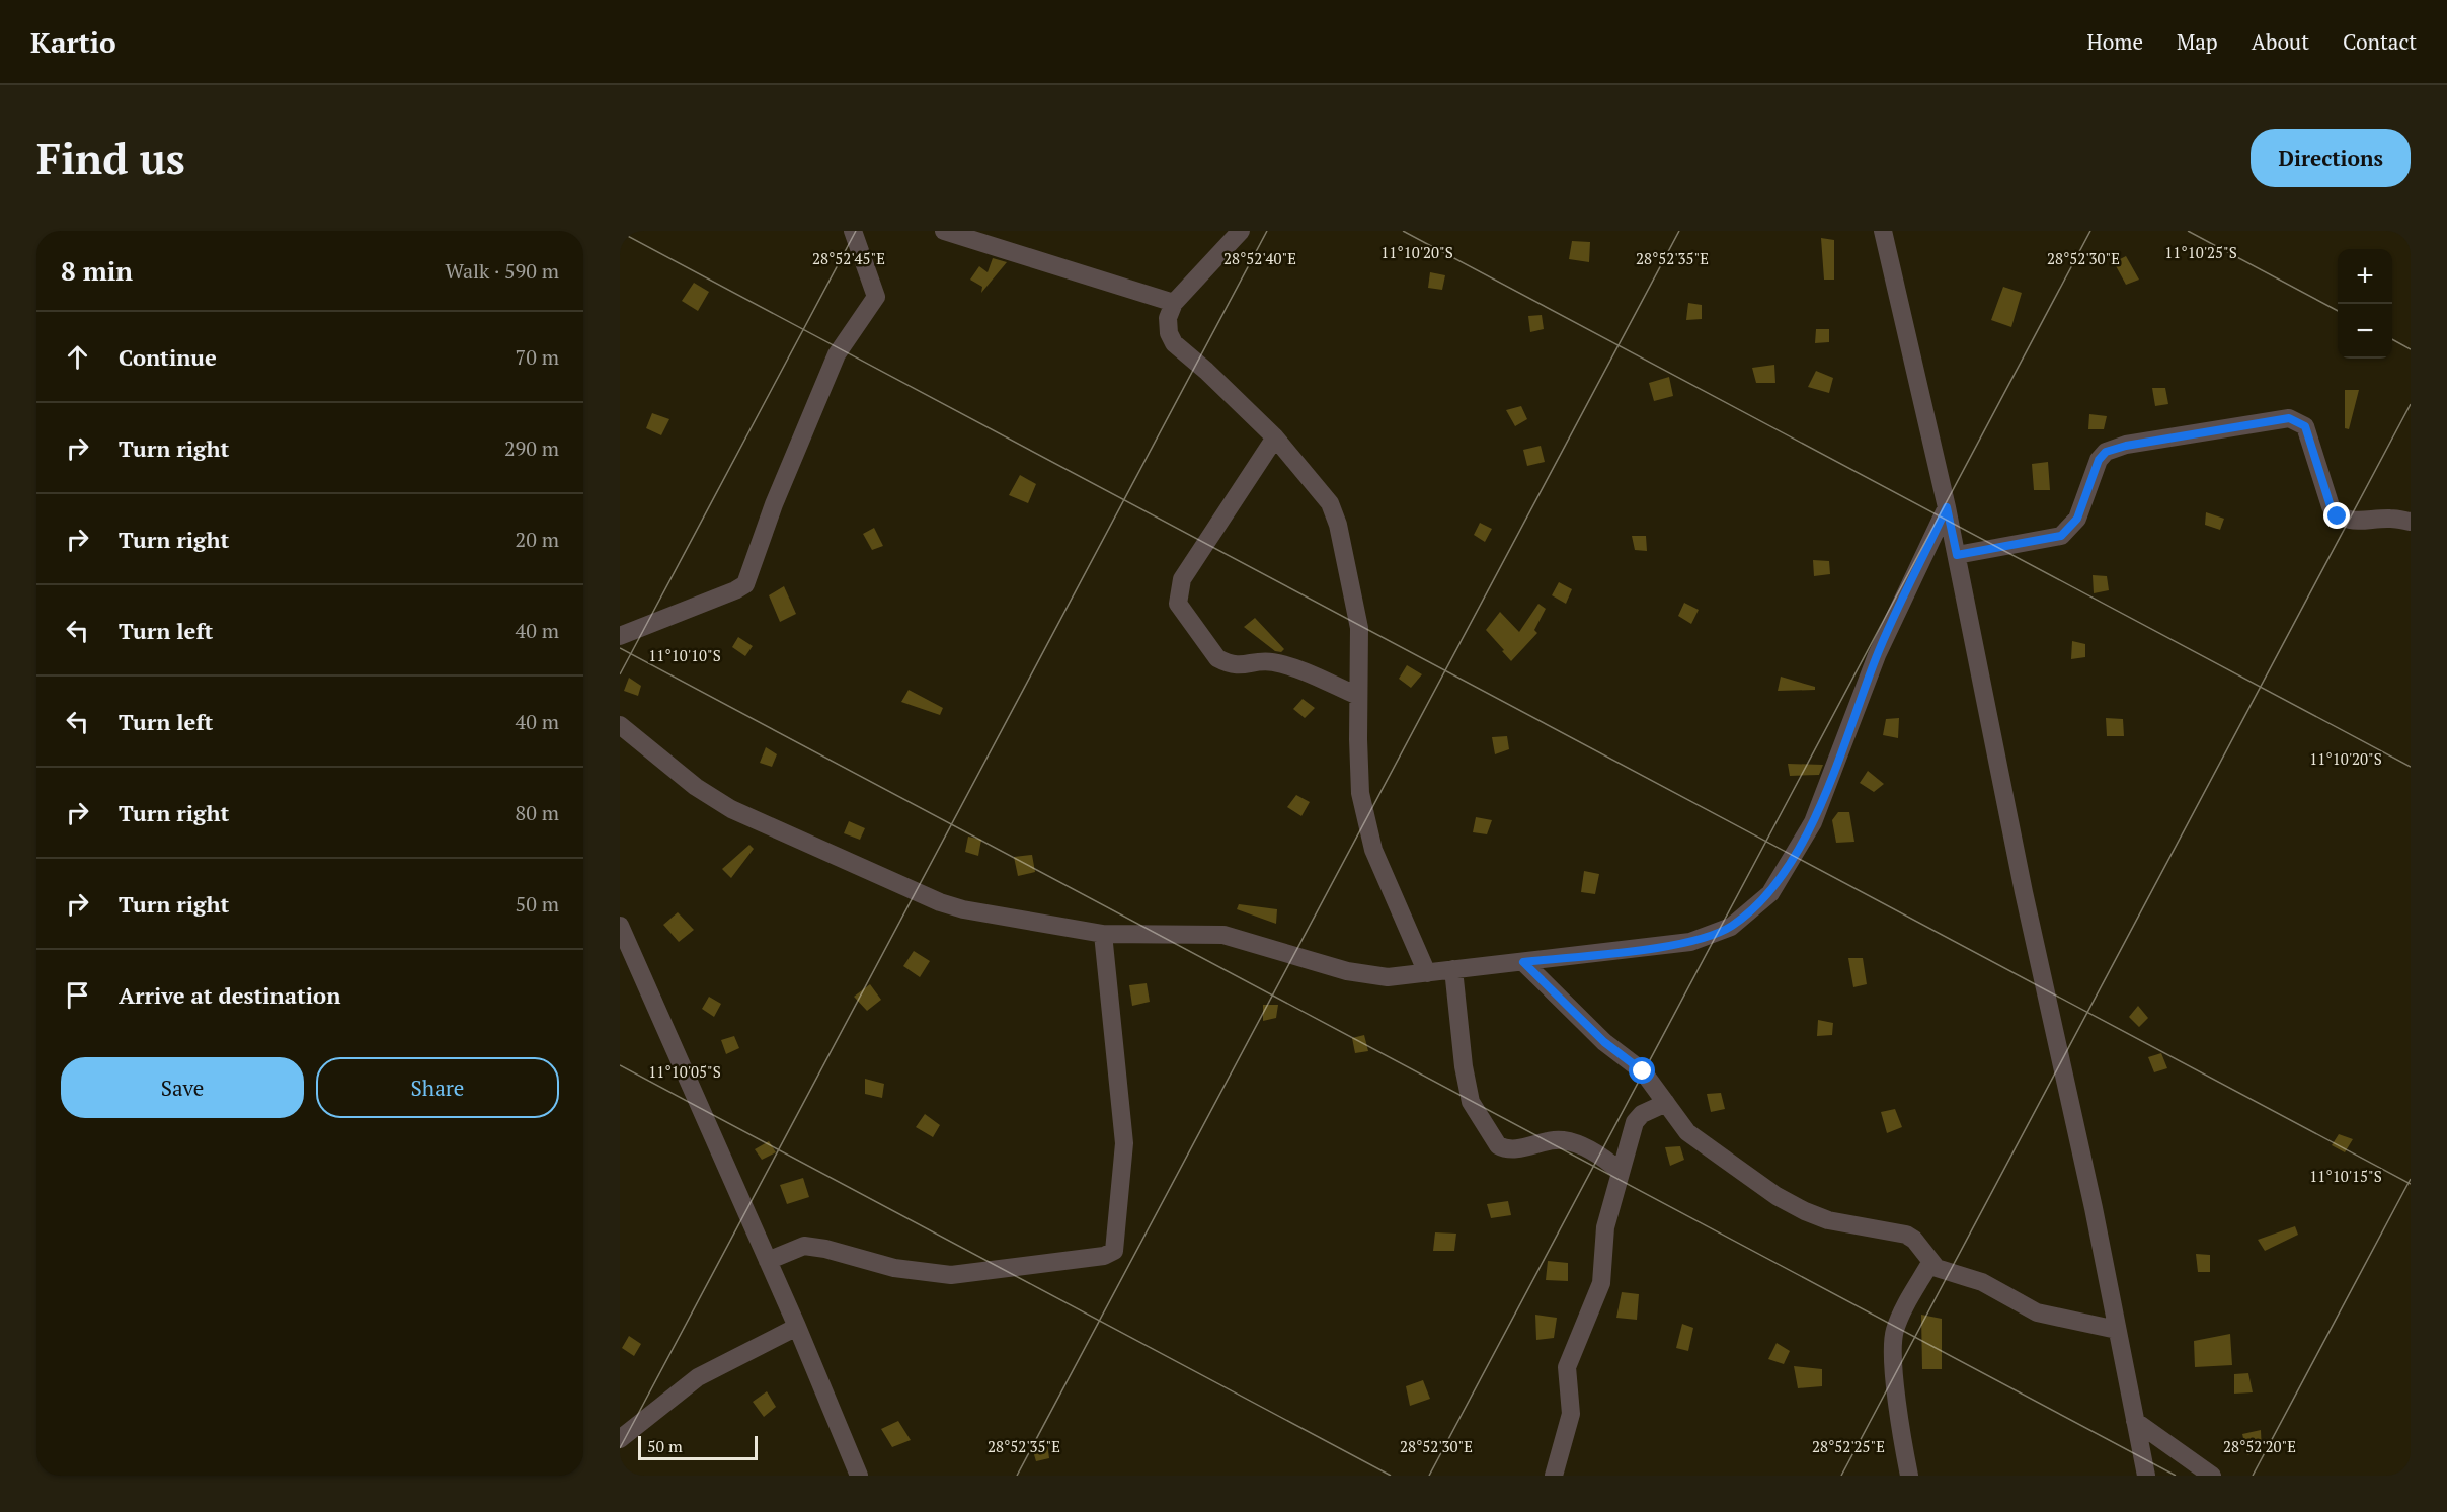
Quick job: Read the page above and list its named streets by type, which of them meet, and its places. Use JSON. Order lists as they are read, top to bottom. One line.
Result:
{"scale_bar":"50 m","page":{"header":"Kartio","nav":["Home","Map","About","Contact"],"buttons":["Directions",["Save","Share"]],"title":"Find us","heading":["8 min","Walk · 590 m"],"map_buttons":["+","−"],"list":[["Continue","70 m"],["Turn right","290 m"],["Turn right","20 m"],["Turn left","40 m"],["Turn left","40 m"],["Turn right","80 m"],["Turn right","50 m"],"Arrive at destination"],"scale":"50 m"},"coordinates":["11°10'20\"S","11°10'25\"S","28°52'45\"E","28°52'40\"E","28°52'35\"E","28°52'30\"E","11°10'10\"S","11°10'05\"S","11°10'15\"S","28°52'25\"E","28°52'20\"E"]}
